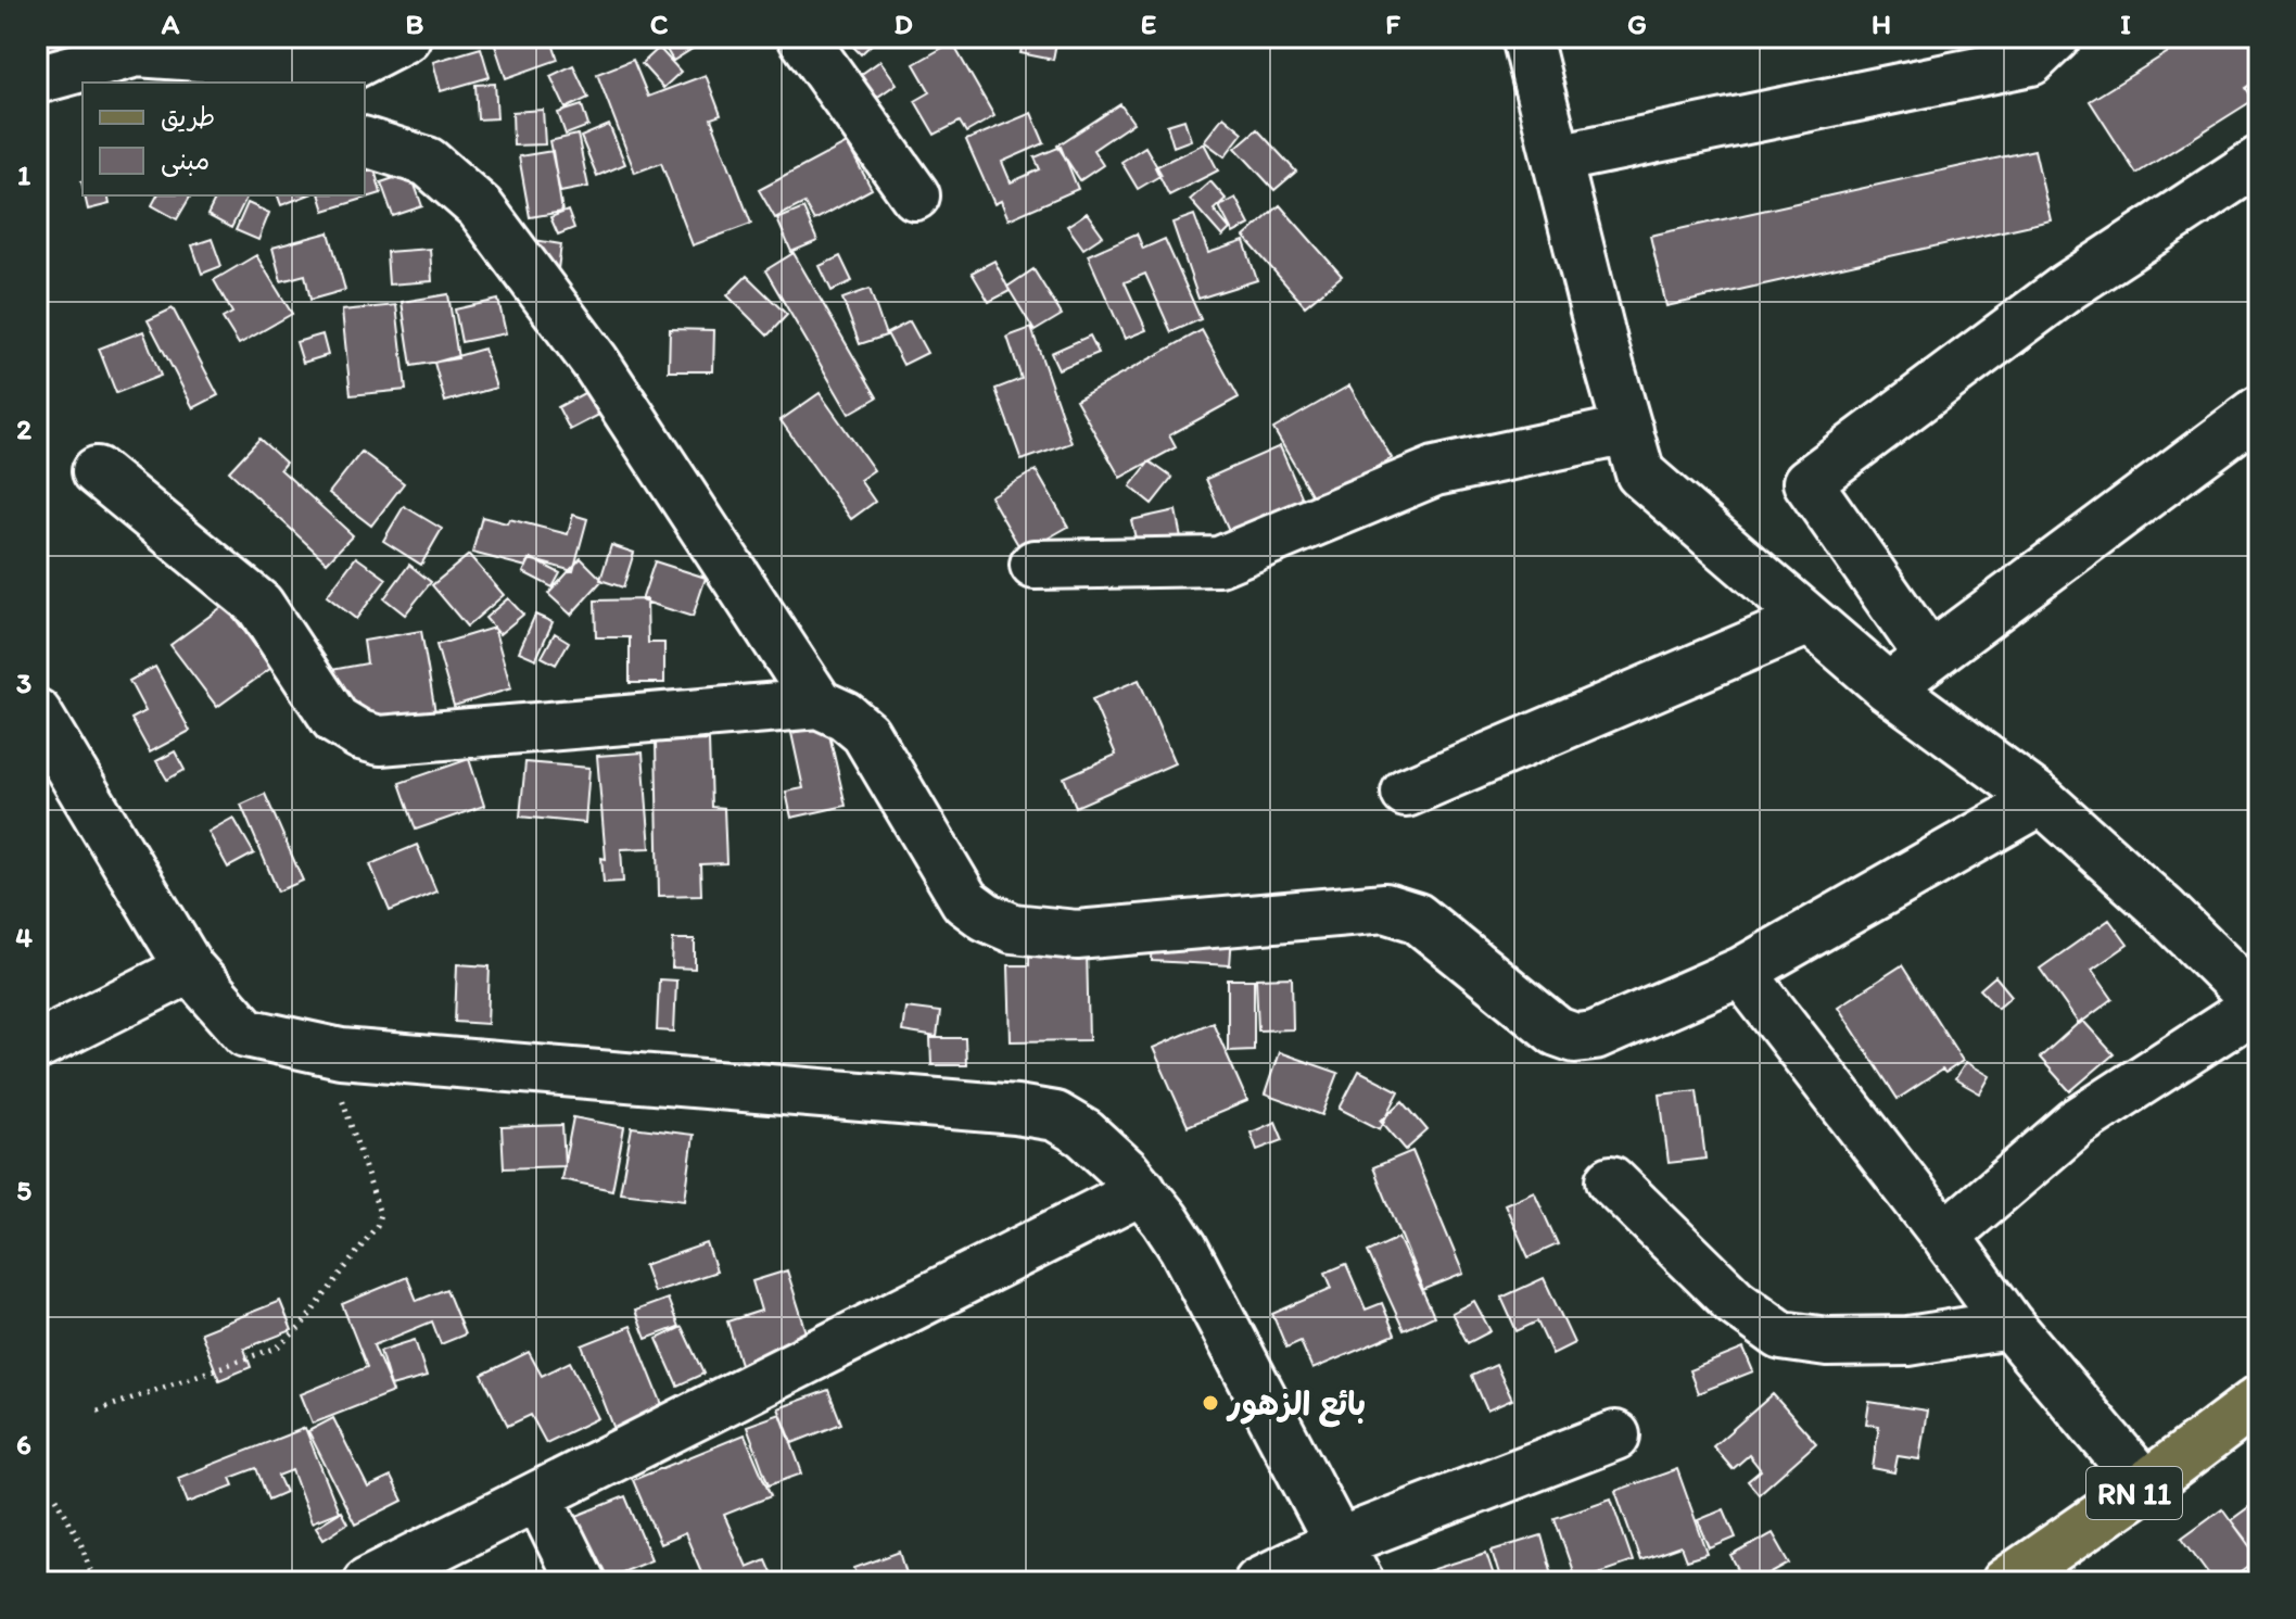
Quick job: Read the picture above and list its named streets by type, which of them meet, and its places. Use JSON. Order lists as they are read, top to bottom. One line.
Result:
{"streets":{"main road":["RN 11"]},"places":["بائع الزهور"],"legend":["طريق","مبنى"],"grid":{"columns":["A","B","C","D","E","F","G","H","I"],"rows":["1","2","3","4","5","6"]}}
